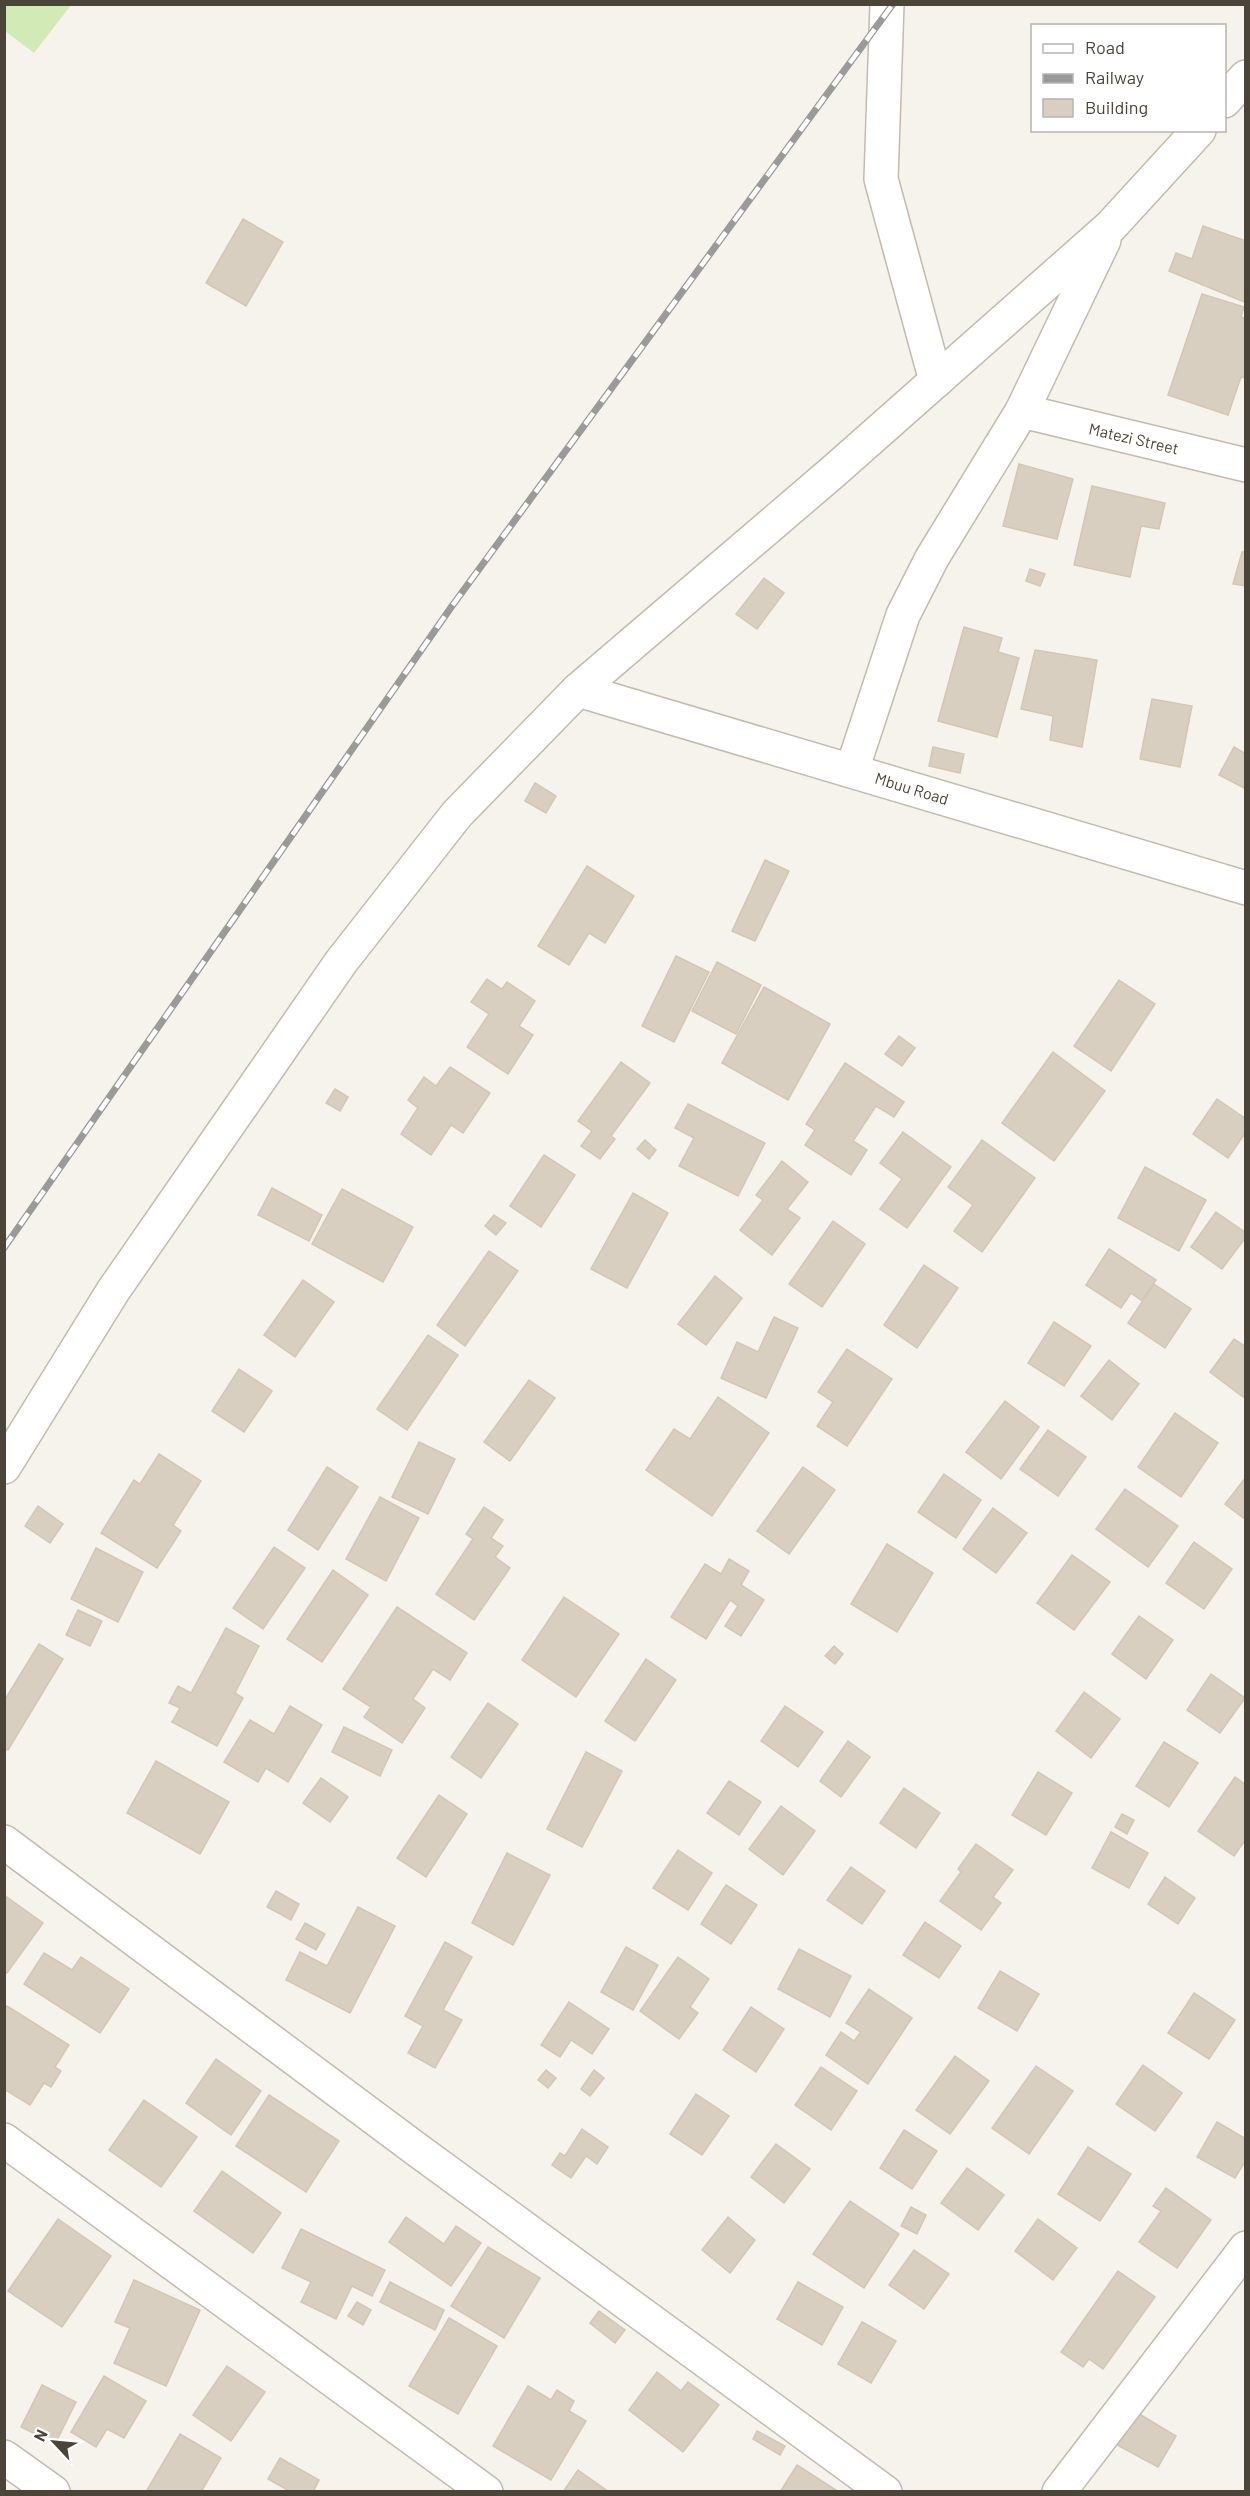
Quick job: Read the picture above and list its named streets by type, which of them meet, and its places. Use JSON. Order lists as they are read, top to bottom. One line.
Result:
{"streets":{"street":["Matezi Street","Mbuu Road"]},"legend":["Road","Railway","Building"],"north":"top left"}
